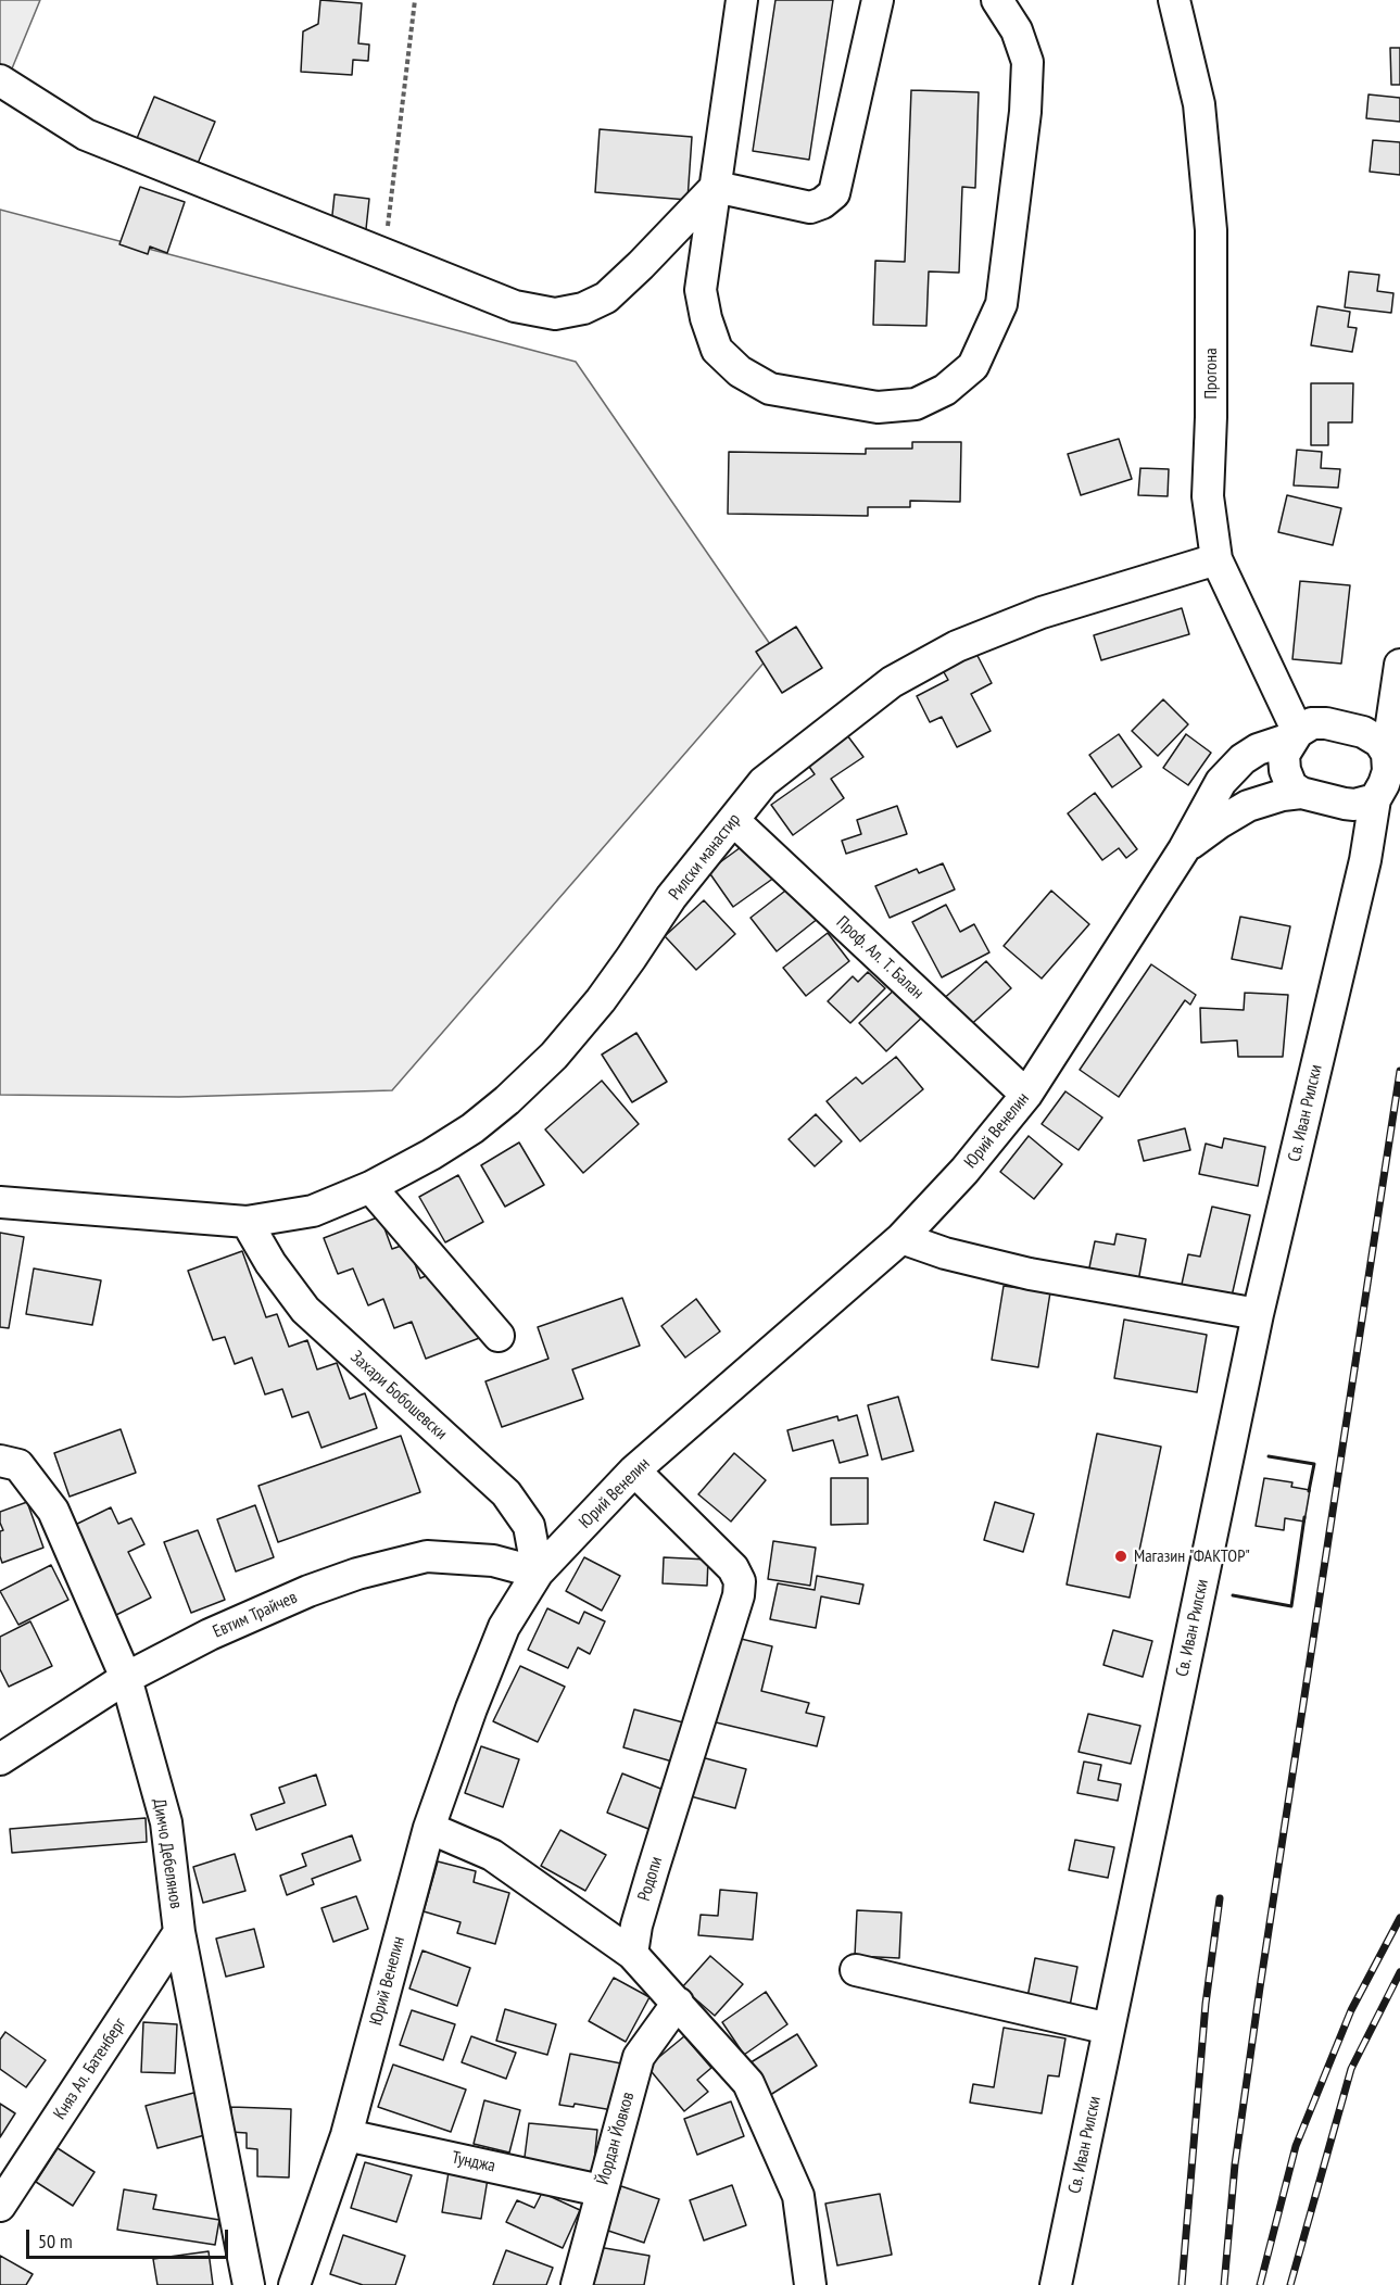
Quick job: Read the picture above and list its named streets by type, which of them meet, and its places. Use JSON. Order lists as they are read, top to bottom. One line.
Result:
{"streets":{"street":["Прогона","Рилски манастир","Проф. Ал. Т. Балан","Св. Иван Рилски","Юрий Венелин","Захари Бобошевски","Евтим Трайчев","Димчо Дебелянов","Родопи","Княз Ал. Батенберг","Йордан Йовков","Тунджа"]},"crossings":[["Прогона","Рилски манастир"],["Прогона","Св. Иван Рилски"],["Прогона","Юрий Венелин"],["Рилски манастир","Проф. Ал. Т. Балан"],["Рилски манастир","Захари Бобошевски"],["Проф. Ал. Т. Балан","Юрий Венелин"],["Св. Иван Рилски","Юрий Венелин"],["Юрий Венелин","Захари Бобошевски"],["Юрий Венелин","Евтим Трайчев"],["Юрий Венелин","Родопи"],["Юрий Венелин","Тунджа"],["Захари Бобошевски","Евтим Трайчев"],["Евтим Трайчев","Димчо Дебелянов"],["Димчо Дебелянов","Княз Ал. Батенберг"],["Йордан Йовков","Тунджа"]],"places":["Магазин \"ФАКТОР\""],"scale_bar":"50 m"}
